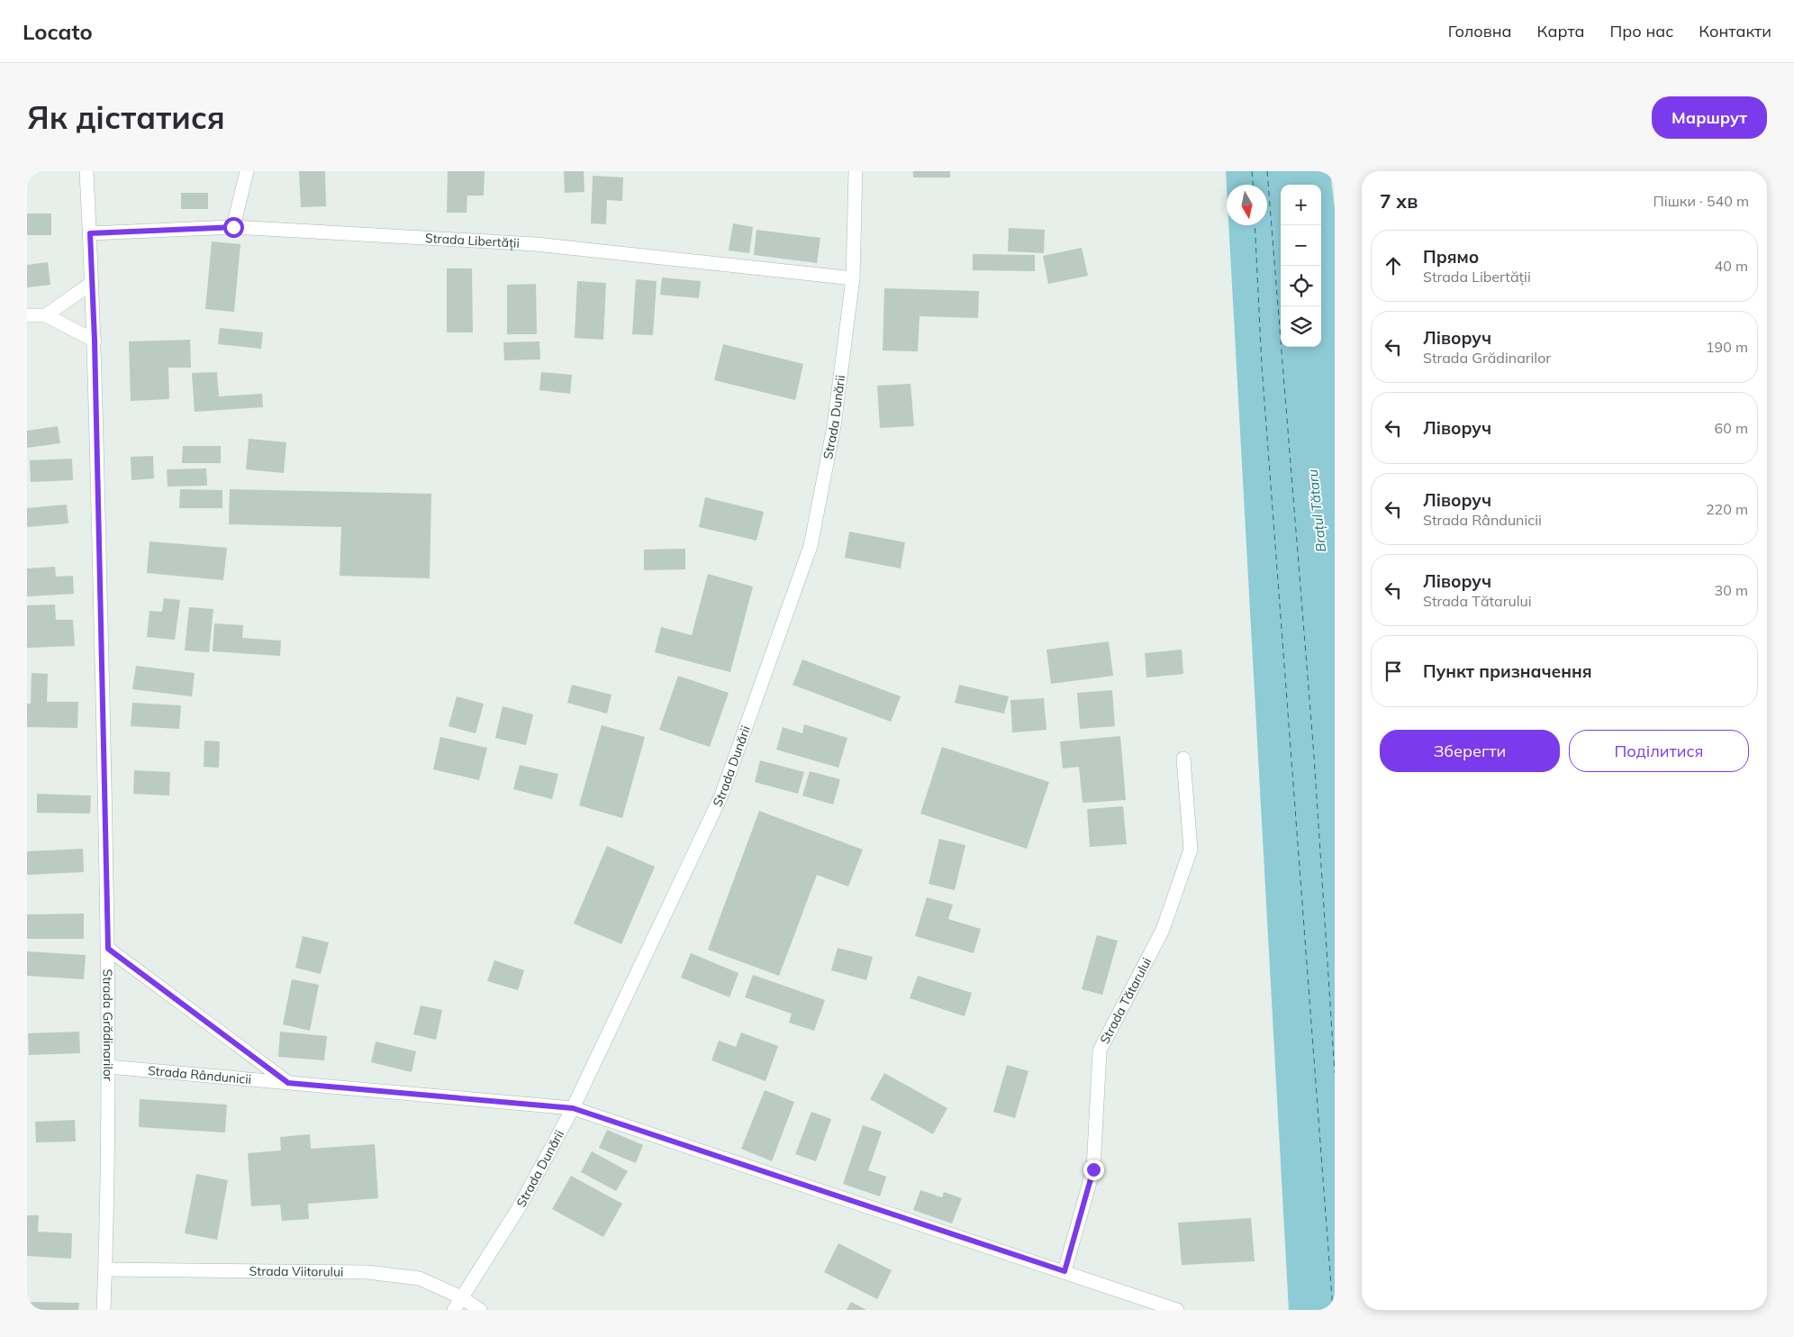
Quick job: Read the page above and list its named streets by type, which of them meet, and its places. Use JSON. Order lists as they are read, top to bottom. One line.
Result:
{"streets":{"street":["Strada Libertății","Strada Dunării","Strada Tătarului","Strada Grădinarilor","Strada Rândunicii","Strada Viitorului"]},"crossings":[["Strada Libertății","Strada Dunării"],["Strada Libertății","Strada Grădinarilor"],["Strada Dunării","Strada Rândunicii"],["Strada Dunării","Strada Viitorului"],["Strada Tătarului","Strada Rândunicii"],["Strada Grădinarilor","Strada Rândunicii"],["Strada Grădinarilor","Strada Viitorului"]],"water":["Brațul Tătaru"],"north":"bottom","page":{"header":"Locato","nav":["Головна","Карта","Про нас","Контакти"],"buttons":["Маршрут",["Зберегти","Поділитися"]],"title":"Як дістатися","heading":["7 хв","Пішки · 540 m"],"map_buttons":["+","−"],"list":[["Прямо","Strada Libertății","40 m"],["Ліворуч","Strada Grădinarilor","190 m"],["Ліворуч","60 m"],["Ліворуч","Strada Rândunicii","220 m"],["Ліворуч","Strada Tătarului","30 m"],"Пункт призначення"]}}
